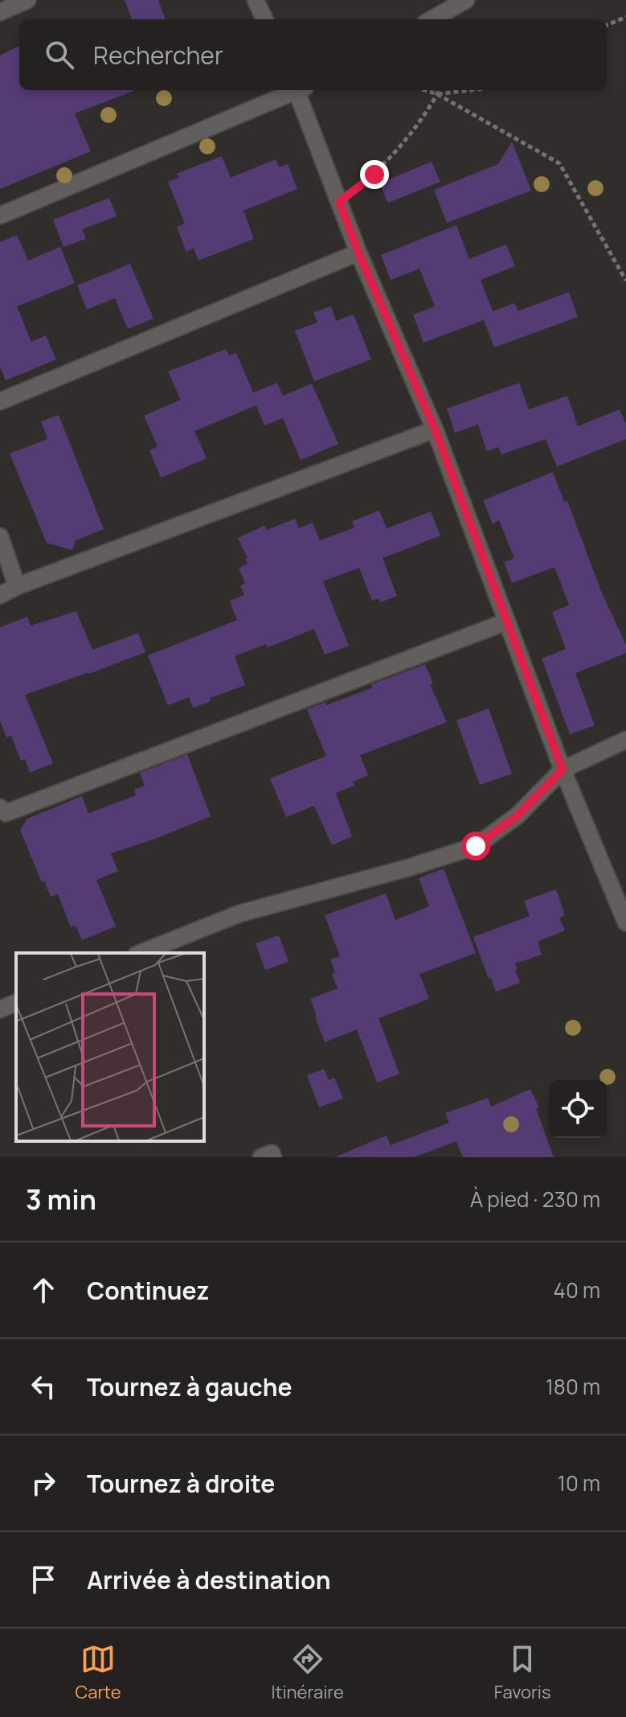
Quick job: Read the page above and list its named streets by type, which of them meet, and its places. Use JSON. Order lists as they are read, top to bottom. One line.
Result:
{"page":{"search":"Rechercher","heading":["3 min","À pied · 230 m"],"list":[["Continuez","40 m"],["Tournez à gauche","180 m"],["Tournez à droite","10 m"],"Arrivée à destination"],"nav":["Carte","Itinéraire","Favoris"]}}
